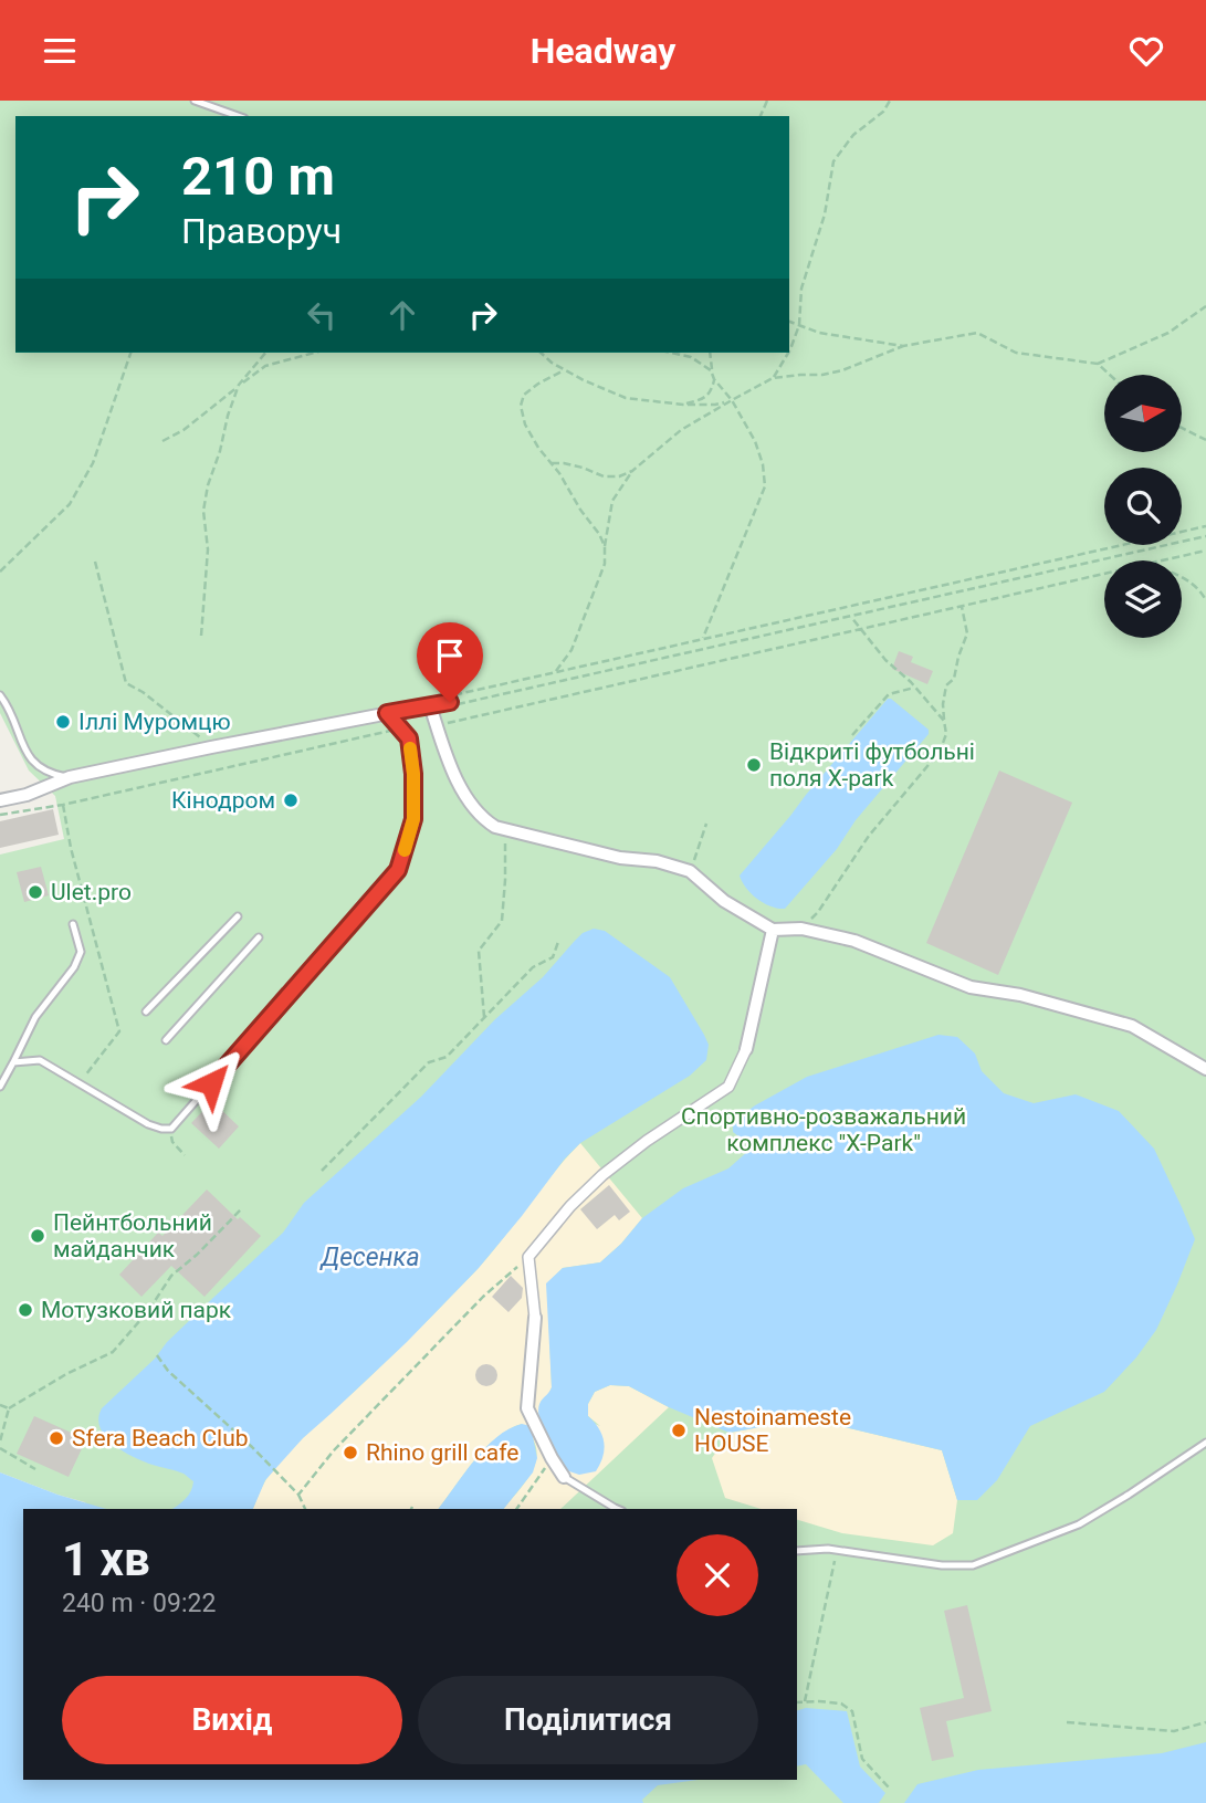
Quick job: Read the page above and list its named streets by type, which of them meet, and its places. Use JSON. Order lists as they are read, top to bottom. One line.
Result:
{"water":["Десенка"],"parks":["Спортивно-розважальний комплекс \"Х-Park\""],"places":["Іллі Муромцю","Відкриті футбольні поля X-park","Кінодром","Ulet.pro","Пейнтбольний майданчик","Мотузковий парк","Nestoinameste HOUSE","Sfera Beach Club","Rhino grill cafe"],"north":"right","page":{"header":"Headway","turn":["210 m","Праворуч"],"heading":["1 хв","240 m · 09:22"],"buttons":["Вихід","Поділитися"]}}
